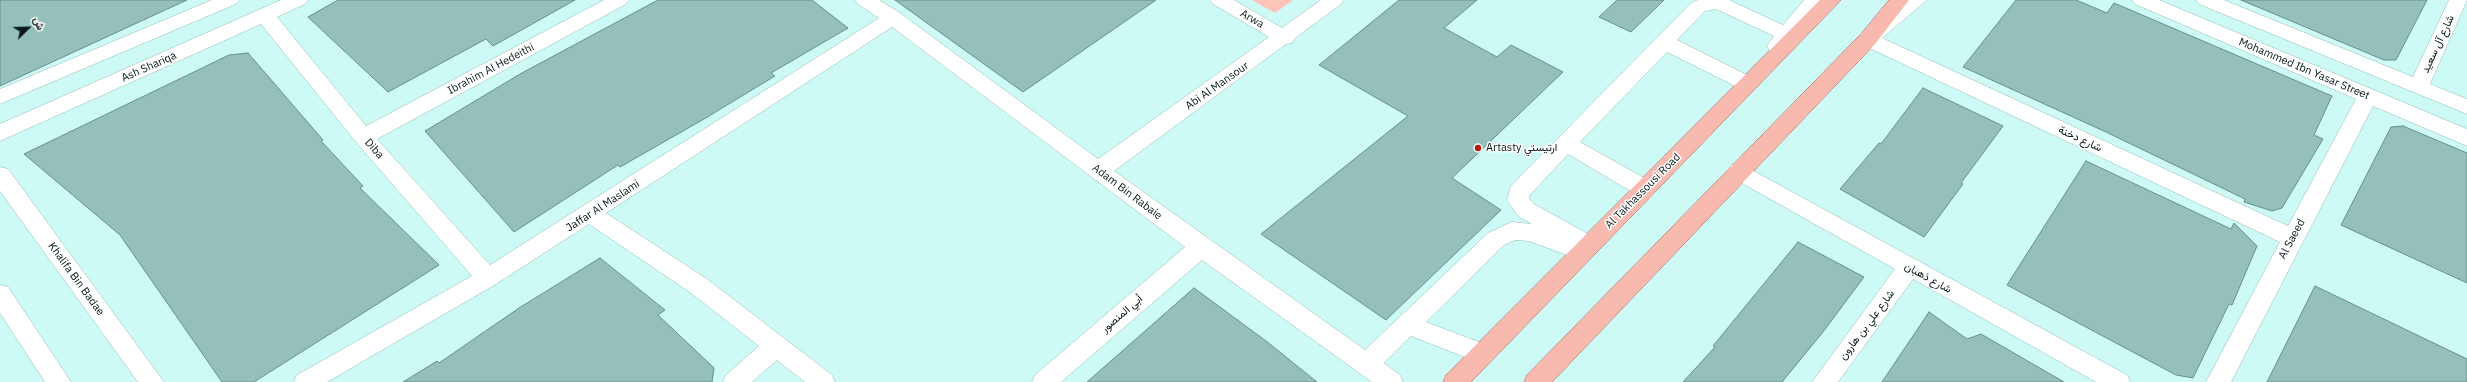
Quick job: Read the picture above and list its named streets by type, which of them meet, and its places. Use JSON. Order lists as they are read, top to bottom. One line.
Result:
{"streets":{"main road":["Al Takhassousi Road"],"street":["Arwa","شارع آل سعيد","Ash Shariqa","Ibrahim Al Hedeithi","Mohammed Ibn Yasar Street","Abi Al Mansour","شارع دخنة","Diba","Adam Bin Rabaie","Jaffar Al Maslami","Al Saeed","شارع ذهبان","Khalifa Bin Badae","أبي المنصور","شارع علي بن هارون"]},"crossings":[["Arwa","Abi Al Mansour"],["Ash Shariqa","Diba"],["Ibrahim Al Hedeithi","Diba"],["Mohammed Ibn Yasar Street","Al Saeed"],["Abi Al Mansour","Adam Bin Rabaie"],["شارع دخنة","Al Saeed"],["Diba","Jaffar Al Maslami"],["Adam Bin Rabaie","Jaffar Al Maslami"],["Adam Bin Rabaie","أبي المنصور"],["شارع ذهبان","شارع علي بن هارون"]],"places":["Artasty ارتيستي"],"north":"top right"}
